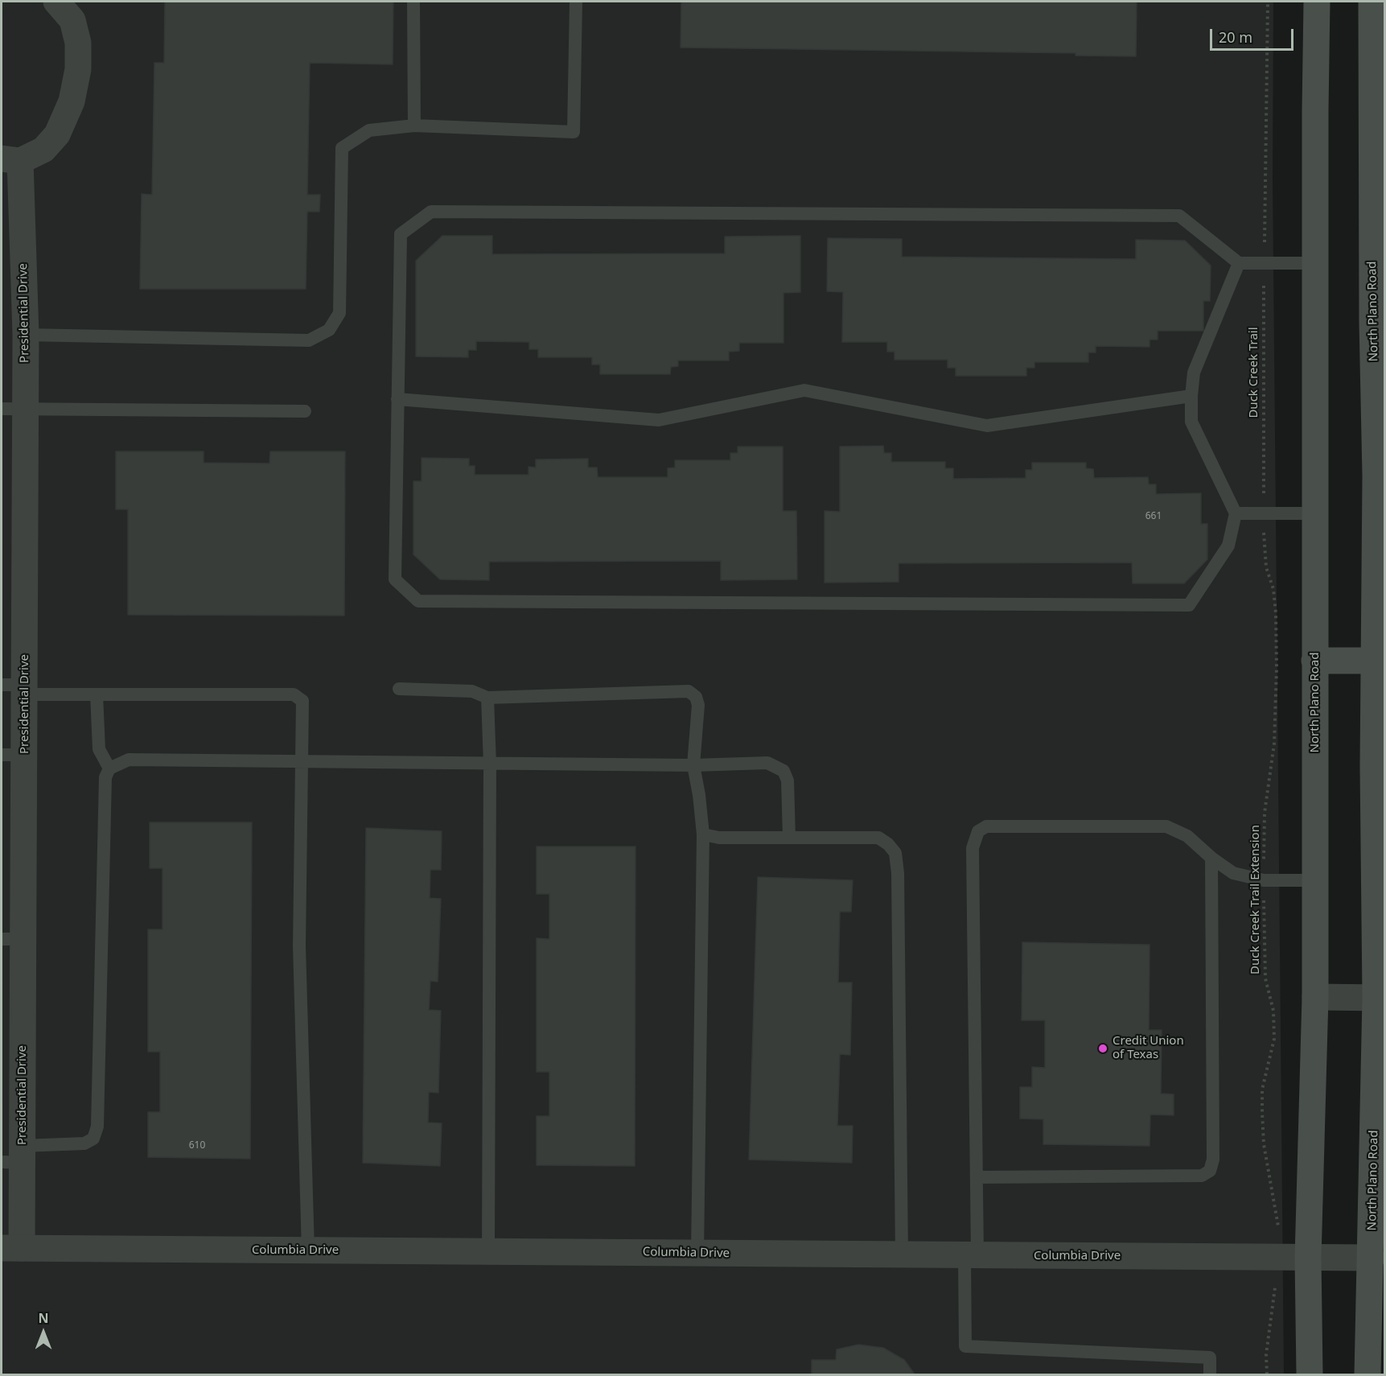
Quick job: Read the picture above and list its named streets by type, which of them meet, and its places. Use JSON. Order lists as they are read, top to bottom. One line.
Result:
{"streets":{"main road":["North Plano Road"],"street":["Presidential Drive","Columbia Drive"],"path":["Duck Creek Trail","Duck Creek Trail Extension"]},"crossings":[["North Plano Road","Columbia Drive"],["Presidential Drive","Columbia Drive"],["Duck Creek Trail","Duck Creek Trail Extension"]],"places":["Credit Union of Texas"],"house_numbers":["661","610"],"scale_bar":"20 m","north":"top"}
